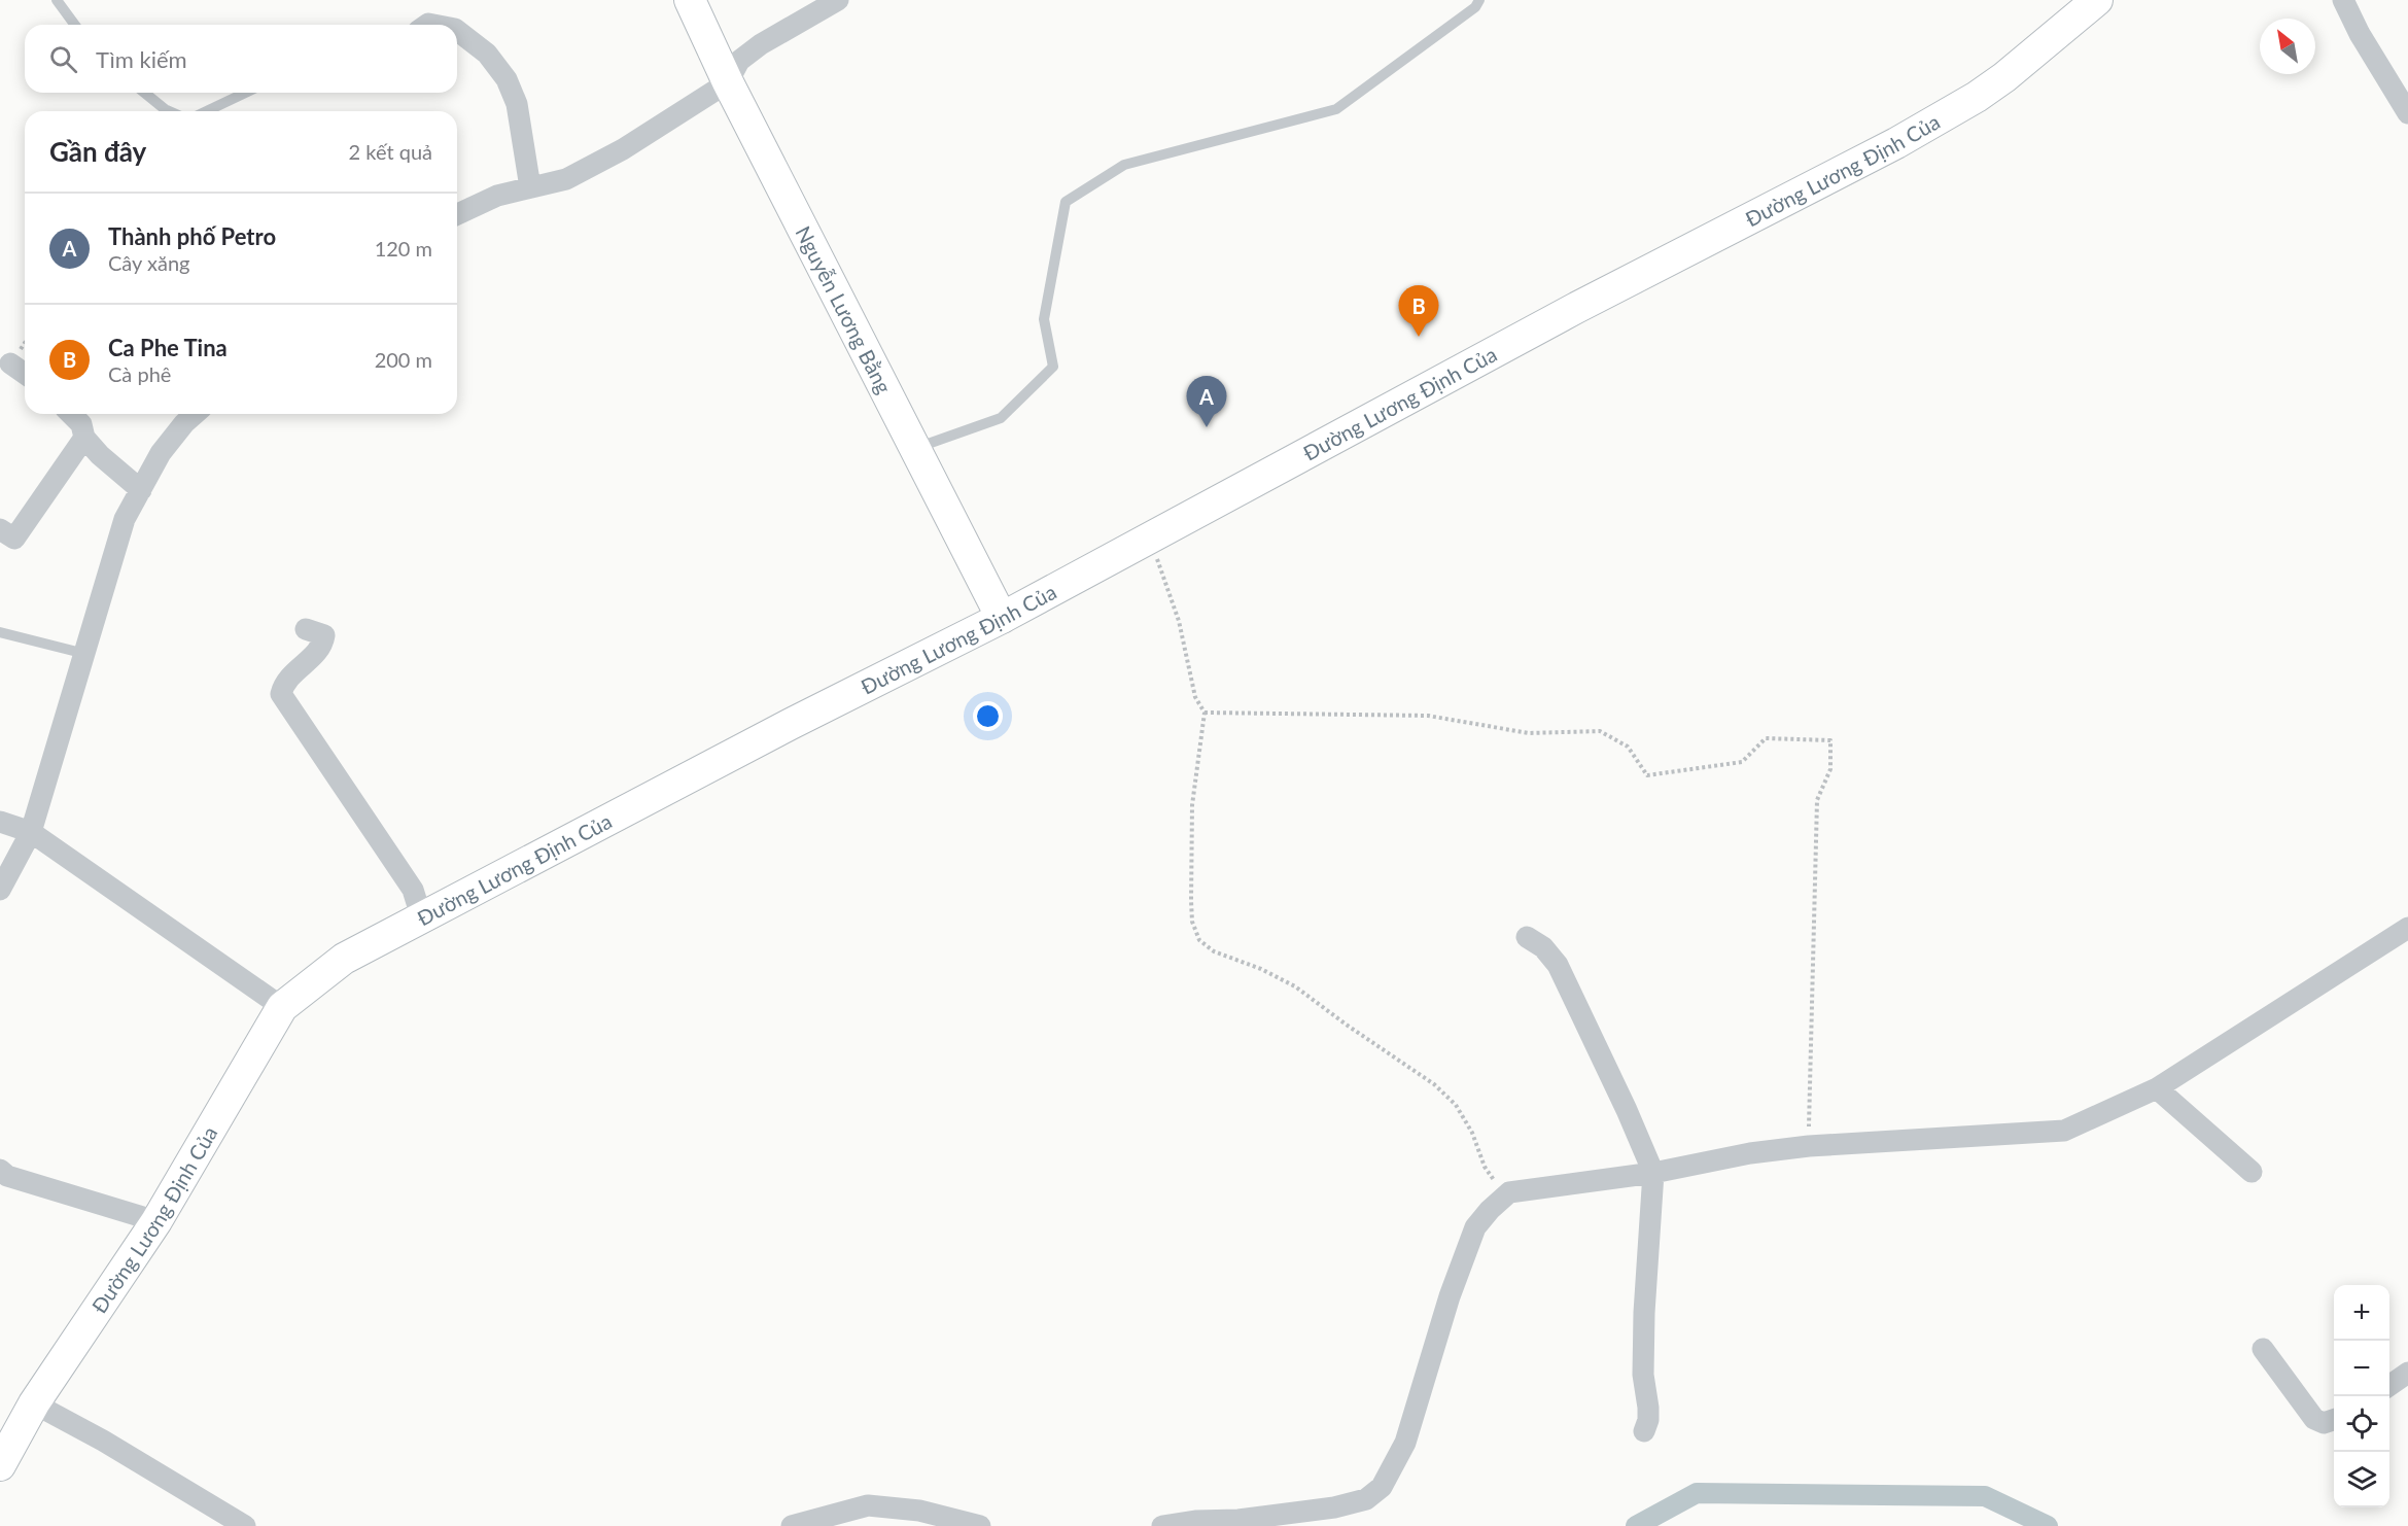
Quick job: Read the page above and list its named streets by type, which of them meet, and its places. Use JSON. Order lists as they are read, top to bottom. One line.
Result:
{"streets":{"street":["Đường Lương Định Của","Nguyễn Lương Bằng"]},"crossings":[["Đường Lương Định Của","Nguyễn Lương Bằng"]],"north":"top left","page":{"search":"Tìm kiếm","heading":["Gần đây","2 kết quả"],"list":[{"mark":"A","name":"Thành phố Petro","note":"Cây xăng","value":"120 m"},{"mark":"B","name":"Ca Phe Tina","note":"Cà phê","value":"200 m"}],"pins":["B","A"],"map_buttons":["+","−"]}}
